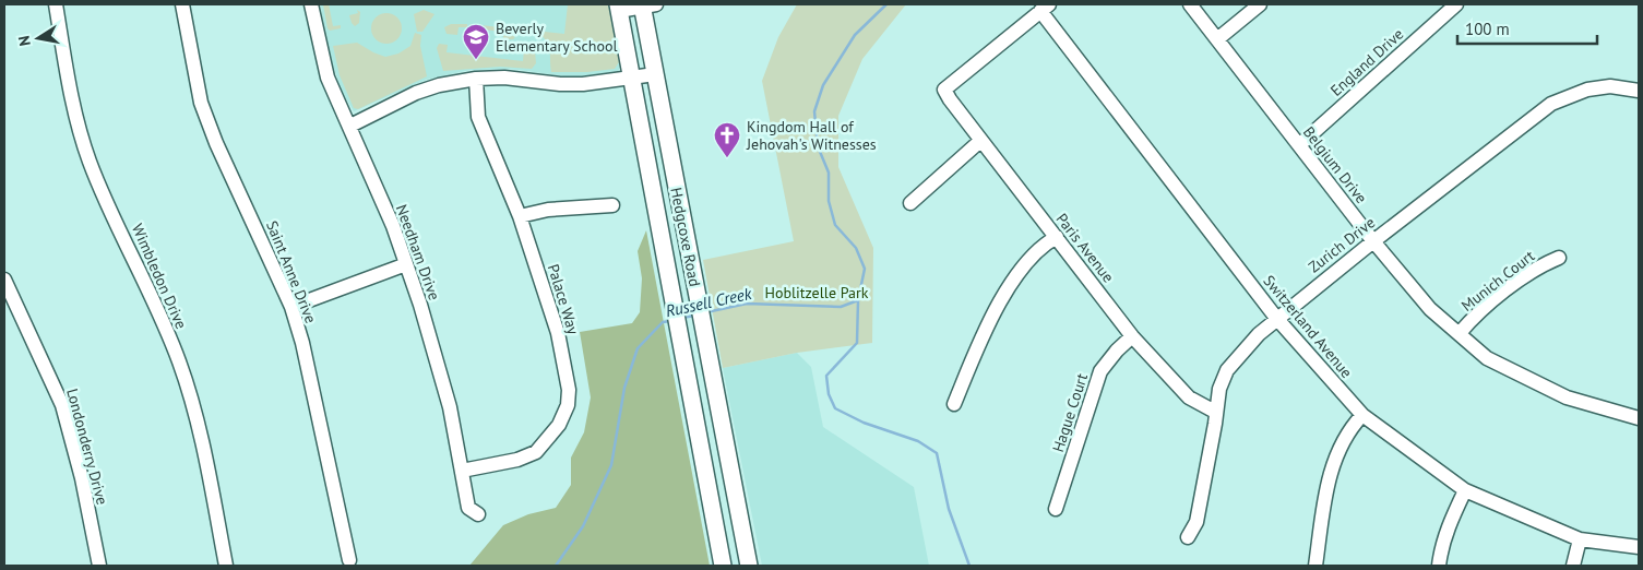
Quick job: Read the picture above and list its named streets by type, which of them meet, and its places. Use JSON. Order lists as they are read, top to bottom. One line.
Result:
{"streets":{"main road":["Hedgcoxe Road"],"street":["England Drive","Belgium Drive","Zurich Drive","Paris Avenue","Needham Drive","Saint Anne Drive","Wimbledon Drive","Munich Court","Palace Way","Switzerland Avenue","Hague Court","Londonderry Drive"]},"crossings":[["England Drive","Belgium Drive"],["Belgium Drive","Zurich Drive"],["Belgium Drive","Munich Court"],["Zurich Drive","Paris Avenue"],["Zurich Drive","Switzerland Avenue"],["Paris Avenue","Switzerland Avenue"],["Paris Avenue","Hague Court"],["Needham Drive","Palace Way"]],"water":["Russell Creek"],"parks":["Hoblitzelle Park"],"places":{"school or university":["Beverly Elementary School"],"church":["Kingdom Hall of Jehovah's Witnesses"]},"scale_bar":"100 m","north":"left"}
